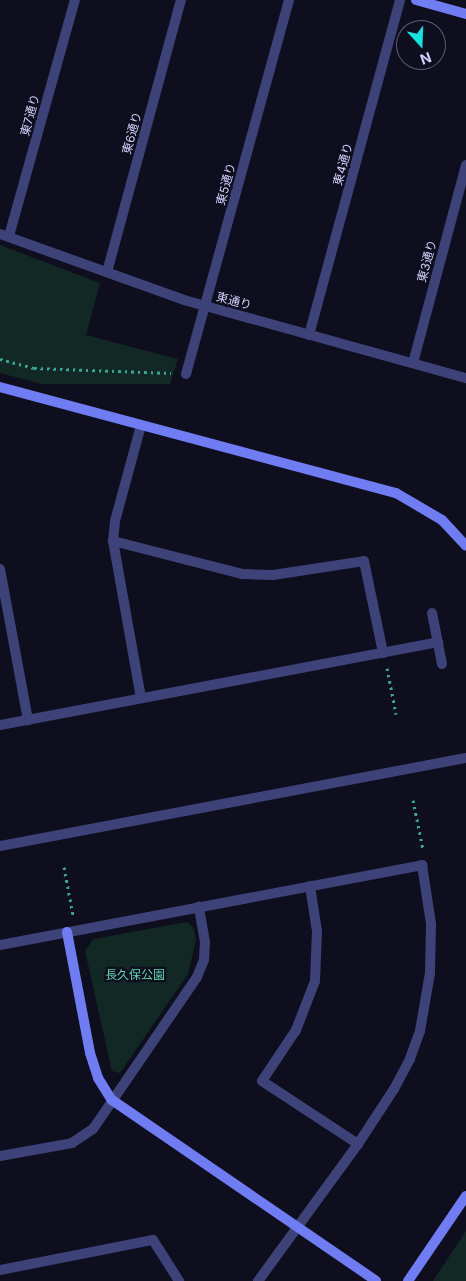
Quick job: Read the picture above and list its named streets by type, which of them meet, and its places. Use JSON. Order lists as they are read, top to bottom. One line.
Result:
{"streets":{"street":["東7通り","東6通り","東4通り","東5通り","東3通り","東通り"]},"crossings":[["東7通り","東通り"],["東6通り","東通り"],["東4通り","東通り"],["東5通り","東通り"],["東3通り","東通り"]],"parks":["長久保公園"],"north":"bottom"}
